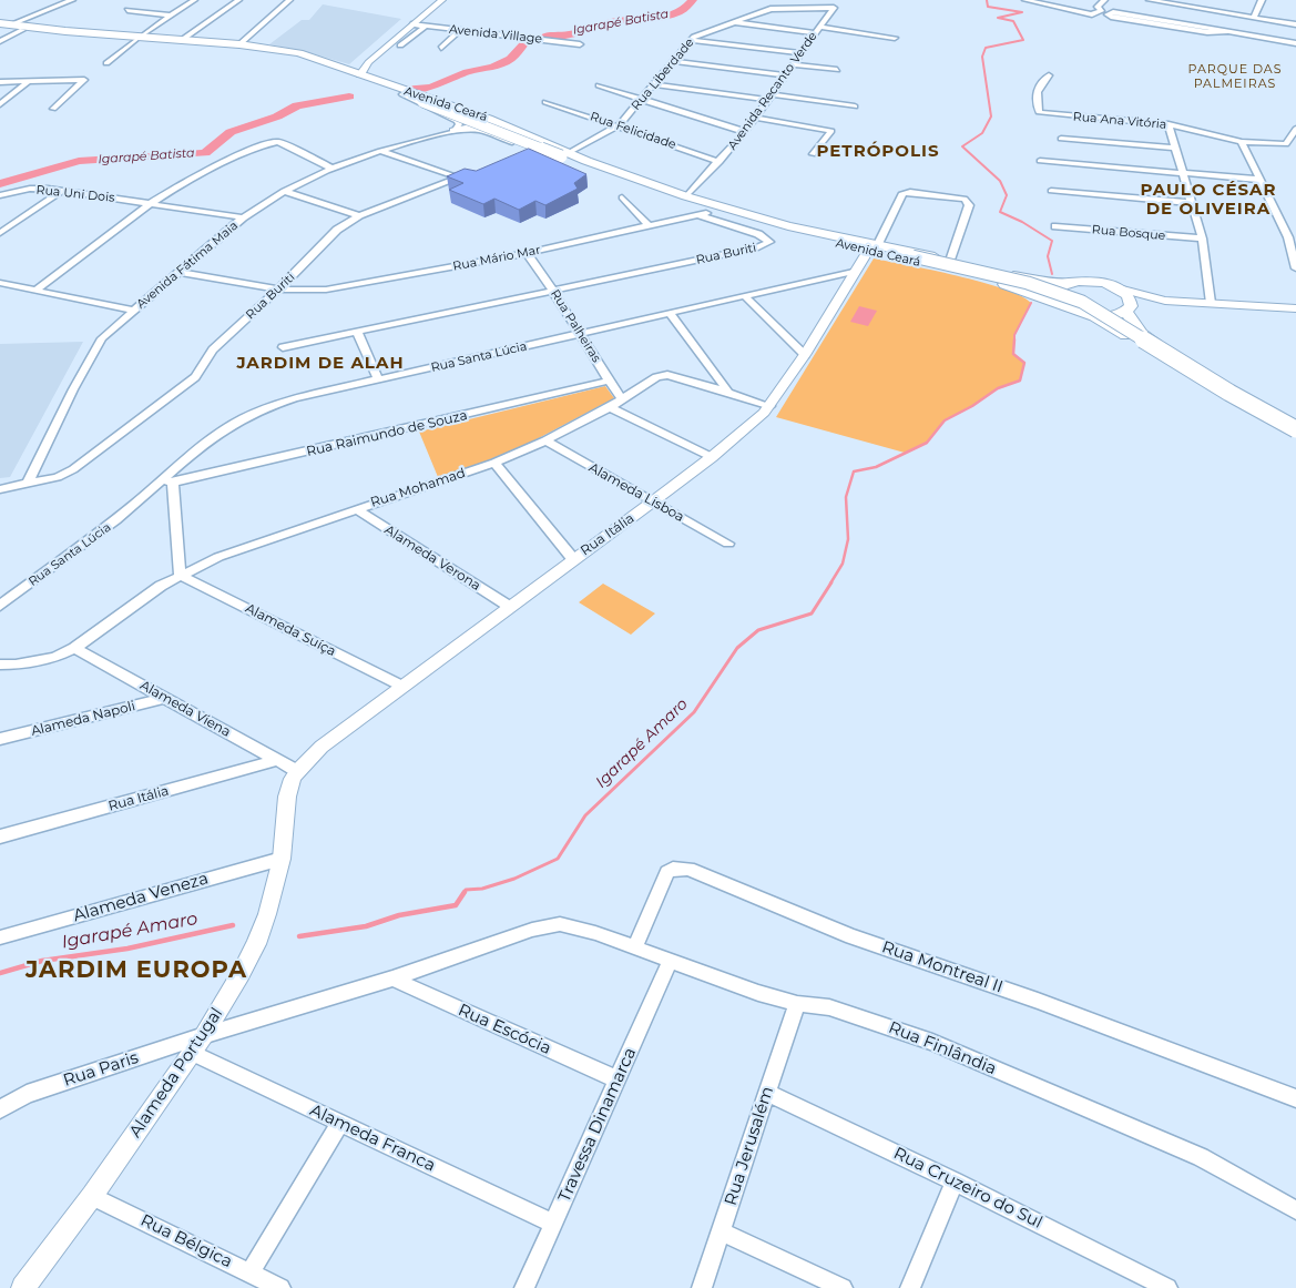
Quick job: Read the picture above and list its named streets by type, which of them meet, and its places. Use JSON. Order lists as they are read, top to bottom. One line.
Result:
{"streets":{"main road":["Avenida Ceará"],"street":["Avenida Village","Rua Liberdade","Avenida Recanto Verde","Rua Ana Vitória","Rua Felicidade","Rua Uni Dois","Rua Bosque","Rua Buriti","Rua Mário Mar","Avenida Fátima Maia","Rua Palheiras","Rua Santa Lúcia","Rua Raimundo de Souza","Rua Mohamad","Alameda Lisboa","Rua Itália","Alameda Verona","Alameda Suíça","Alameda Viena","Alameda Napoli","Alameda Veneza","Rua Montreal II","Rua Escócia","Rua Finlândia","Rua Paris","Alameda Portugal","Travessa Dinamarca","Alameda Franca","Rua Jerusalém","Rua Cruzeiro do Sul","Rua Bélgica"]},"crossings":[["Rua Liberdade","Avenida Recanto Verde"],["Rua Liberdade","Avenida Ceará"],["Rua Liberdade","Rua Felicidade"],["Avenida Recanto Verde","Avenida Ceará"],["Avenida Recanto Verde","Rua Felicidade"],["Avenida Ceará","Rua Mário Mar"],["Avenida Ceará","Avenida Fátima Maia"],["Avenida Ceará","Rua Itália"],["Rua Uni Dois","Avenida Fátima Maia"],["Rua Buriti","Rua Mário Mar"],["Rua Buriti","Avenida Fátima Maia"],["Rua Buriti","Rua Palheiras"],["Rua Mário Mar","Rua Palheiras"],["Rua Palheiras","Rua Santa Lúcia"],["Rua Palheiras","Rua Raimundo de Souza"],["Rua Palheiras","Rua Mohamad"],["Rua Santa Lúcia","Rua Raimundo de Souza"],["Rua Santa Lúcia","Rua Itália"],["Rua Mohamad","Alameda Lisboa"],["Rua Mohamad","Rua Itália"],["Rua Mohamad","Alameda Verona"],["Rua Mohamad","Alameda Suíça"],["Rua Mohamad","Alameda Viena"],["Alameda Lisboa","Rua Itália"],["Rua Itália","Alameda Verona"],["Rua Itália","Alameda Suíça"],["Rua Itália","Alameda Viena"],["Rua Itália","Alameda Portugal"],["Alameda Viena","Alameda Napoli"],["Alameda Viena","Alameda Portugal"],["Alameda Veneza","Alameda Portugal"],["Rua Montreal II","Rua Finlândia"],["Rua Escócia","Rua Paris"],["Rua Escócia","Travessa Dinamarca"],["Rua Finlândia","Rua Paris"],["Rua Finlândia","Travessa Dinamarca"],["Rua Finlândia","Rua Jerusalém"],["Rua Paris","Alameda Portugal"],["Alameda Portugal","Alameda Franca"],["Alameda Portugal","Rua Bélgica"],["Travessa Dinamarca","Alameda Franca"],["Rua Jerusalém","Rua Cruzeiro do Sul"]],"districts":["PARQUE DAS PALMEIRAS","PETRÓPOLIS","PAULO CÉSAR DE OLIVEIRA","JARDIM DE ALAH","JARDIM EUROPA"],"water":["Igarapé Batista","Igarapé Amaro"]}
